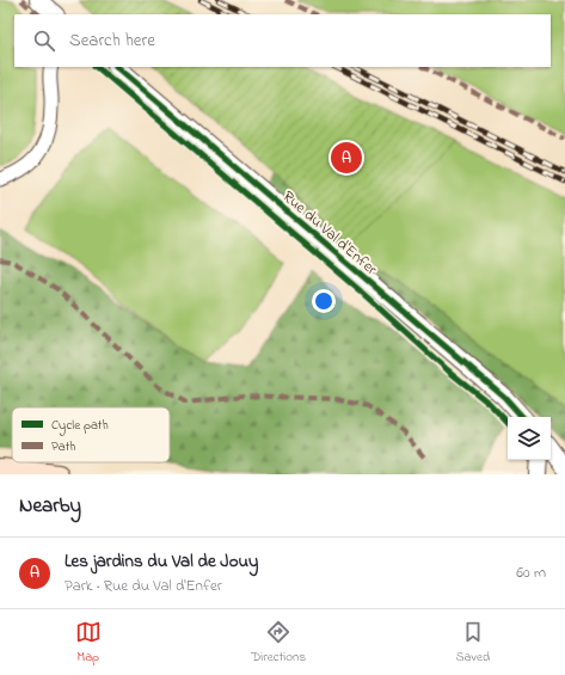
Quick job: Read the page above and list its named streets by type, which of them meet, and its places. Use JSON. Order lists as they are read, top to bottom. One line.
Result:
{"streets":{"street":["Rue du Val d'Enfer"]},"legend":["Cycle path","Path"],"page":{"search":"Search here","pins":"A","heading":"Nearby","list":[{"mark":"A","name":"Les jardins du Val de Jouy","note":"Park · Rue du Val d'Enfer","value":"60 m"}],"nav":["Map","Directions","Saved"]}}
